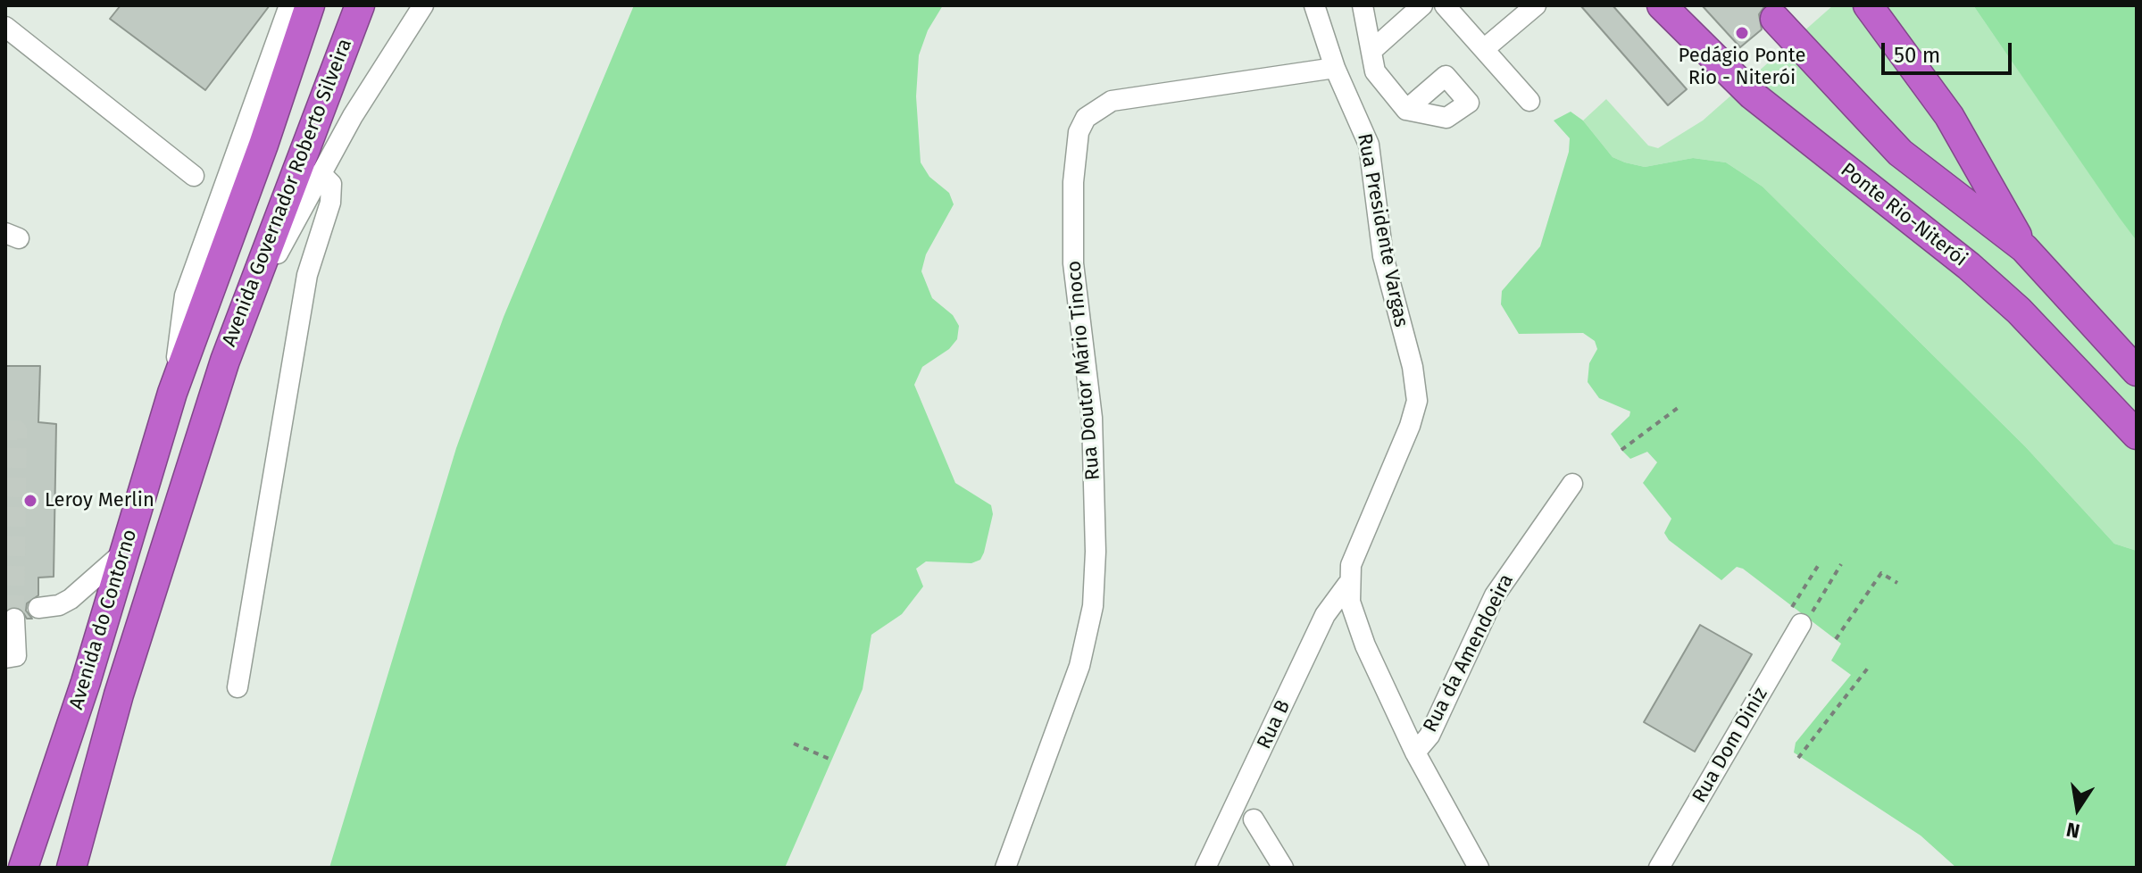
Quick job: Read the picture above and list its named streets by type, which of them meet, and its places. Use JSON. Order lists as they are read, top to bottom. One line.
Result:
{"streets":{"highway":["Avenida Governador Roberto Silveira","Ponte Rio-Niterói","Avenida do Contorno"],"street":["Rua Presidente Vargas","Rua Doutor Mário Tinoco","Rua da Amendoeira","Rua B","Rua Dom Diniz"]},"crossings":[["Avenida Governador Roberto Silveira","Avenida do Contorno"],["Rua Presidente Vargas","Rua Doutor Mário Tinoco"],["Rua Presidente Vargas","Rua da Amendoeira"],["Rua Presidente Vargas","Rua B"]],"places":["Pedágio Ponte Rio - Niterói","Leroy Merlin"],"scale_bar":"50 m","north":"bottom"}
